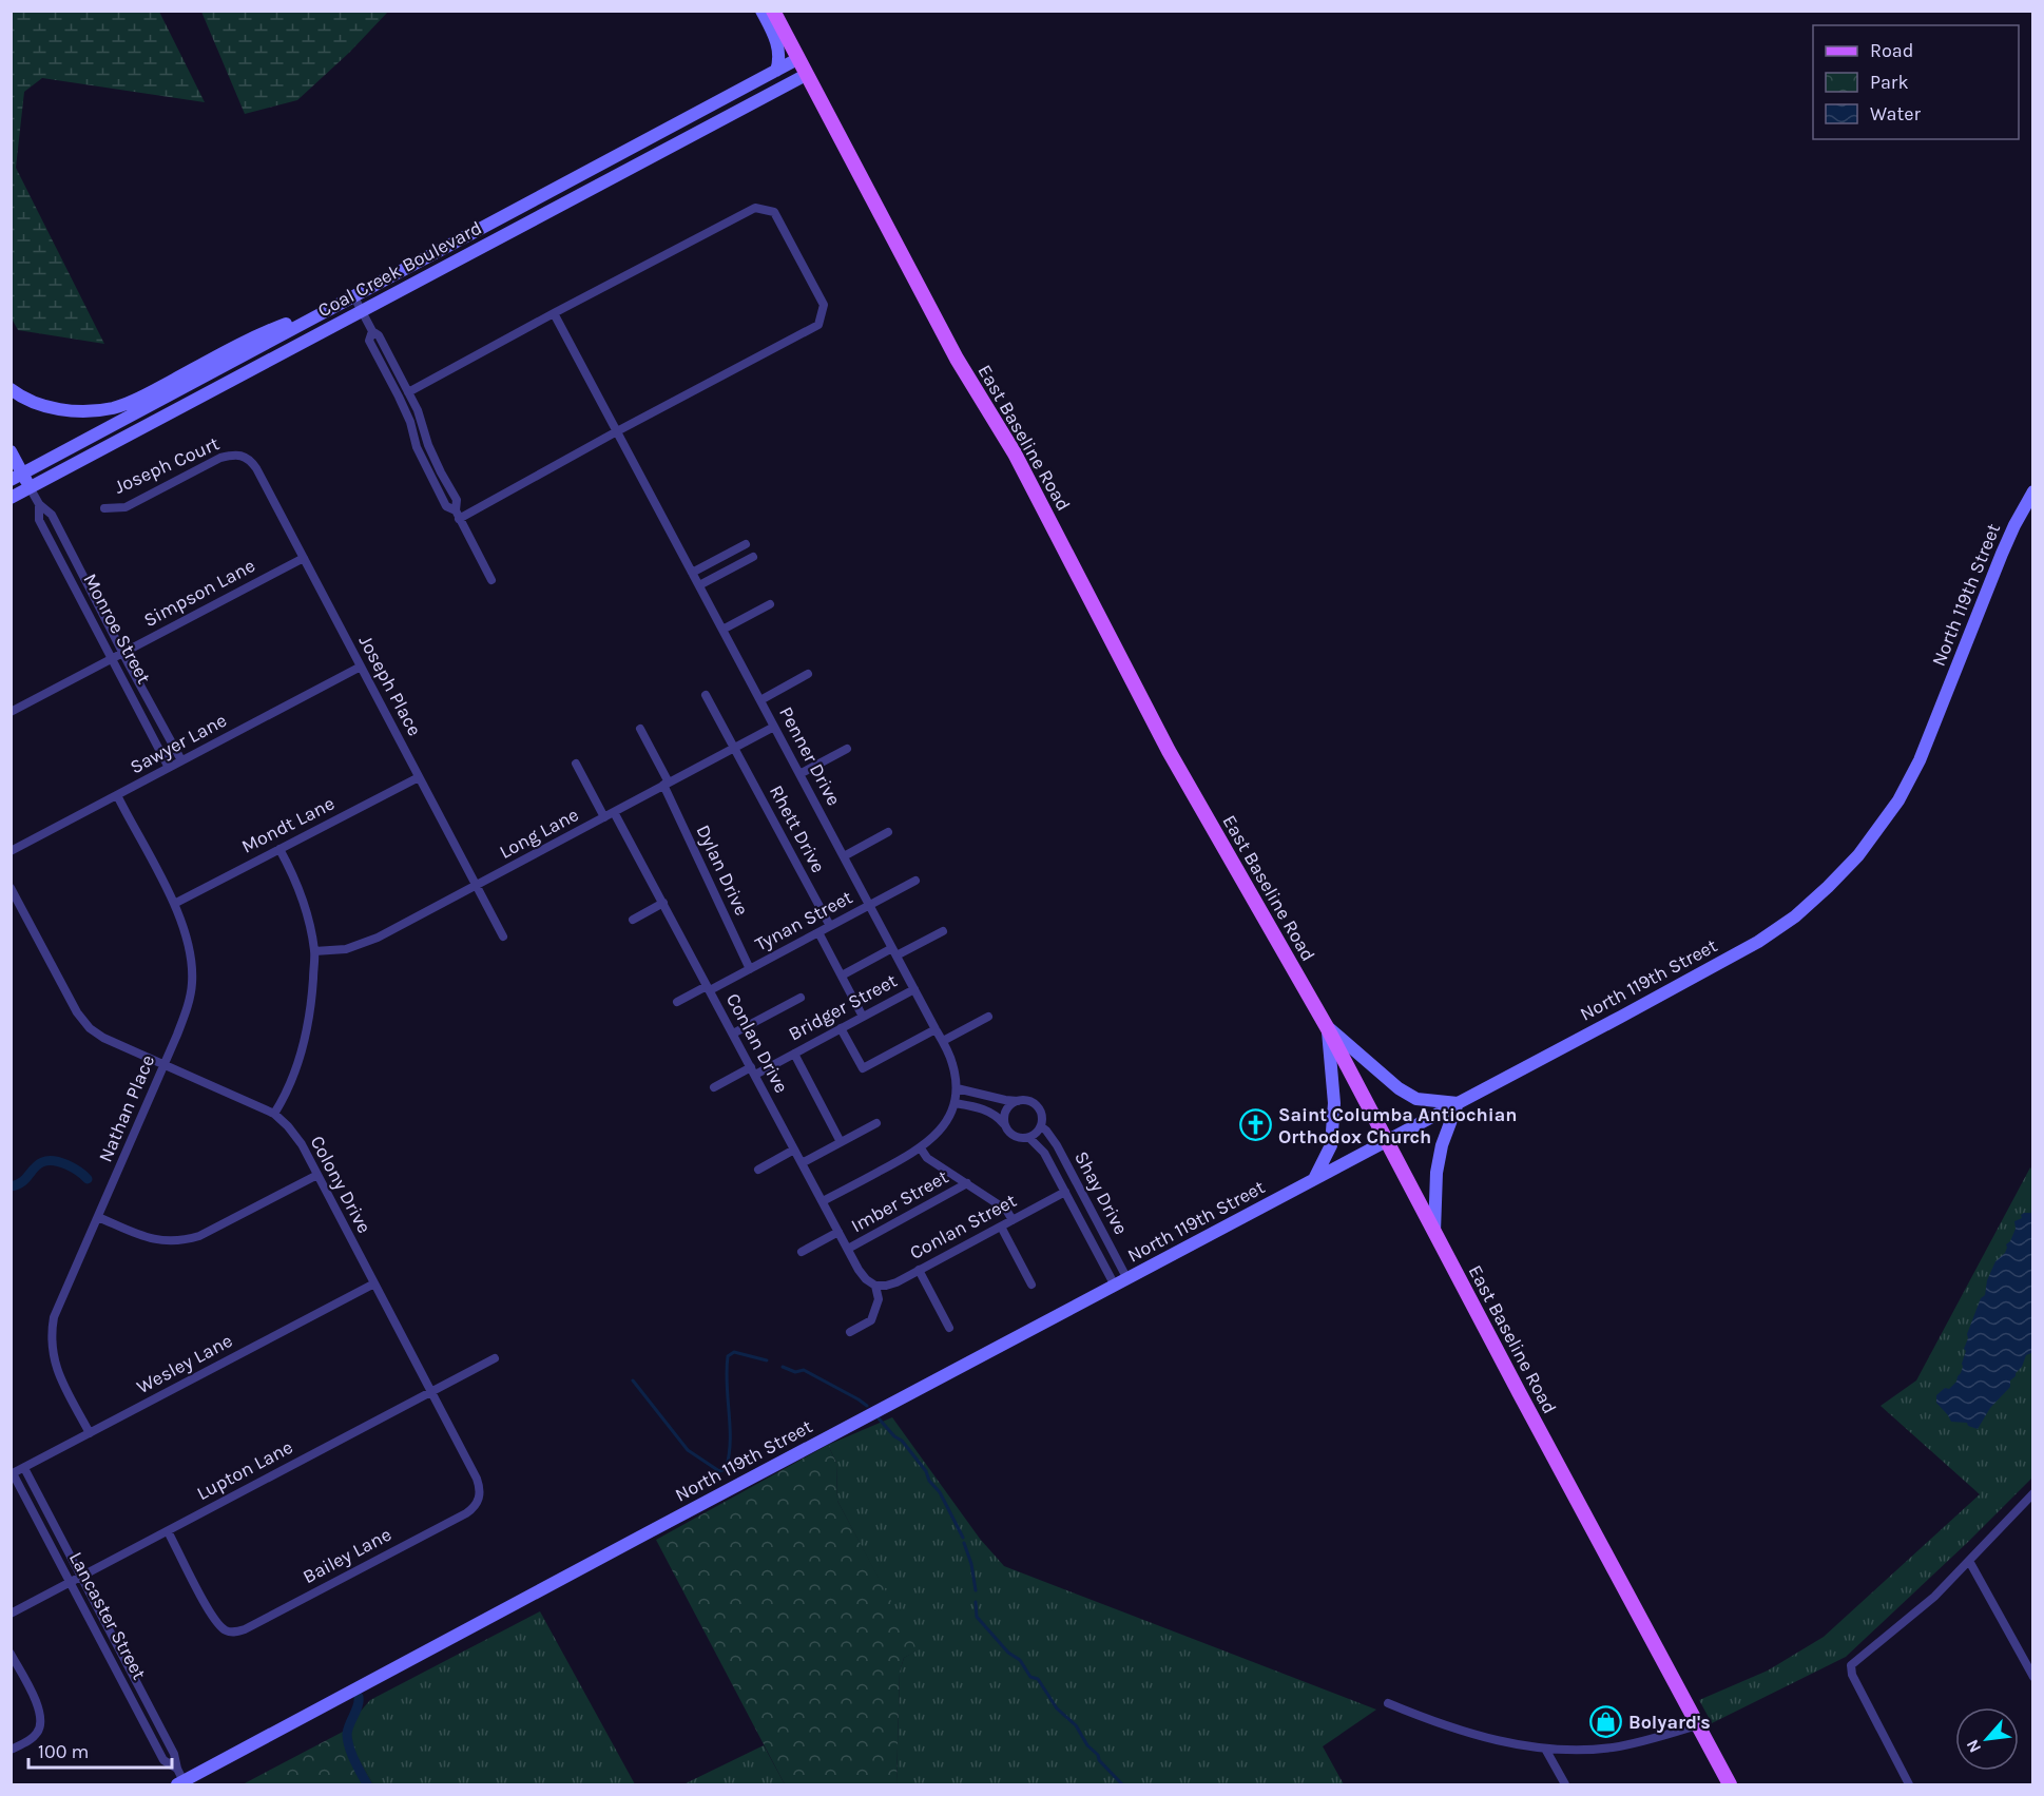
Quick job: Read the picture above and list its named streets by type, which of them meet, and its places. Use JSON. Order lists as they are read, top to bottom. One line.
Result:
{"streets":{"main road":["Coal Creek Boulevard","East Baseline Road","North 119th Street","Monroe Street"],"street":["Joseph Court","Simpson Lane","Joseph Place","Sawyer Lane","Penner Drive","Mondt Lane","Rhett Drive","Long Lane","Dylan Drive","Tynan Street","Bridger Street","Conlan Drive","Nathan Place","Colony Drive","Shay Drive","Imber Street","Conlan Street","Wesley Lane","Lupton Lane","Bailey Lane","Lancaster Street"]},"crossings":[["Coal Creek Boulevard","East Baseline Road"],["Coal Creek Boulevard","Monroe Street"],["East Baseline Road","North 119th Street"],["Joseph Court","Joseph Place"],["Simpson Lane","Monroe Street"],["Simpson Lane","Joseph Place"],["North 119th Street","Shay Drive"],["North 119th Street","Lancaster Street"],["Monroe Street","Sawyer Lane"],["Joseph Place","Sawyer Lane"],["Joseph Place","Mondt Lane"],["Joseph Place","Long Lane"],["Sawyer Lane","Nathan Place"],["Penner Drive","Long Lane"],["Penner Drive","Tynan Street"],["Penner Drive","Bridger Street"],["Penner Drive","Shay Drive"],["Mondt Lane","Nathan Place"],["Rhett Drive","Long Lane"],["Rhett Drive","Tynan Street"],["Long Lane","Dylan Drive"],["Long Lane","Conlan Drive"],["Dylan Drive","Tynan Street"],["Tynan Street","Conlan Drive"],["Bridger Street","Conlan Drive"],["Conlan Drive","Imber Street"],["Conlan Drive","Conlan Street"],["Nathan Place","Colony Drive"],["Nathan Place","Wesley Lane"],["Colony Drive","Wesley Lane"],["Colony Drive","Lupton Lane"],["Colony Drive","Bailey Lane"],["Shay Drive","Conlan Street"],["Wesley Lane","Lancaster Street"],["Lupton Lane","Bailey Lane"],["Lupton Lane","Lancaster Street"]],"places":{"church":["Saint Columba Antiochian Orthodox Church"],"shop":["Bolyard's"]},"legend":["Road","Park","Water"],"scale_bar":"100 m","north":"bottom left"}
